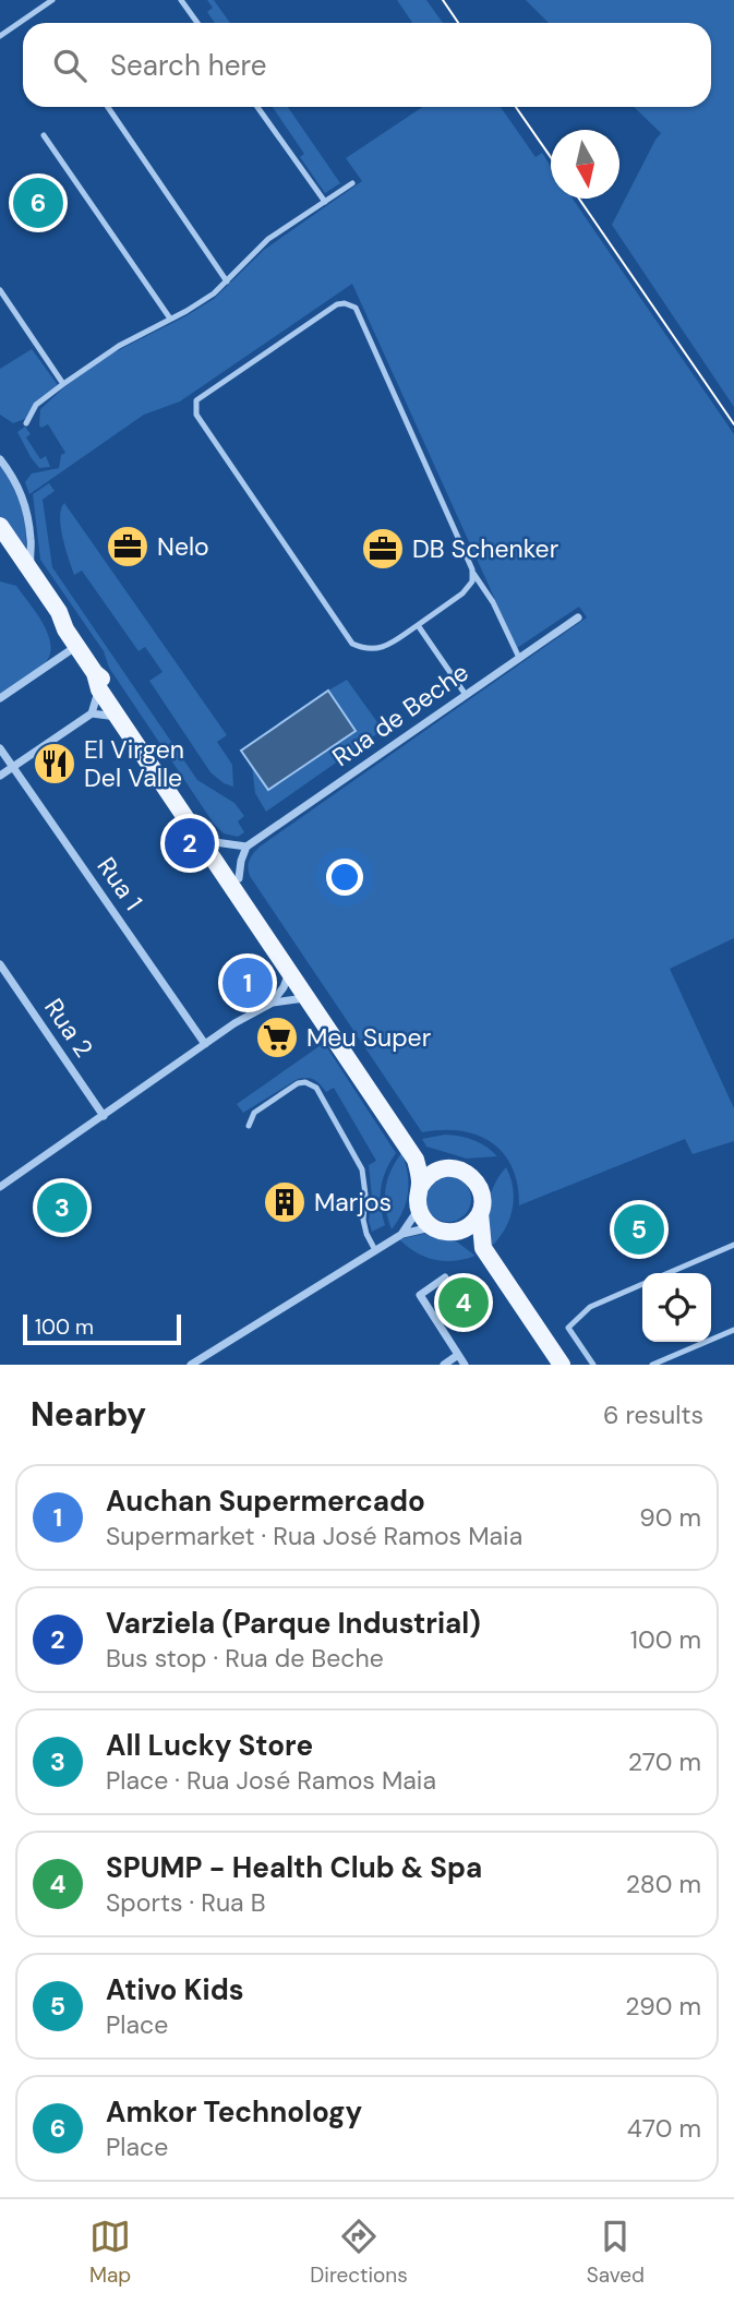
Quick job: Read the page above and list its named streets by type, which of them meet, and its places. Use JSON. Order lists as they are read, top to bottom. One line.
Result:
{"streets":{"street":["Rua de Beche","Rua 1","Rua 2"]},"places":{"office":["Nelo","DB Schenker"],"restaurant":["El Virgen Del Valle"],"supermarket":["Meu Super"],"building":["Marjos"]},"scale_bar":"100 m","north":"bottom","page":{"search":"Search here","pins":["6","2","1","3","5","4"],"scale":"100 m","heading":["Nearby","6 results"],"list":[{"mark":"1","name":"Auchan Supermercado","note":"Supermarket · Rua José Ramos Maia","value":"90 m"},{"mark":"2","name":"Varziela (Parque Industrial)","note":"Bus stop · Rua de Beche","value":"100 m"},{"mark":"3","name":"All Lucky Store","note":"Place · Rua José Ramos Maia","value":"270 m"},{"mark":"4","name":"SPUMP - Health Club & Spa","note":"Sports · Rua B","value":"280 m"},{"mark":"5","name":"Ativo Kids","note":"Place","value":"290 m"},{"mark":"6","name":"Amkor Technology","note":"Place","value":"470 m"}],"nav":["Map","Directions","Saved"]}}
